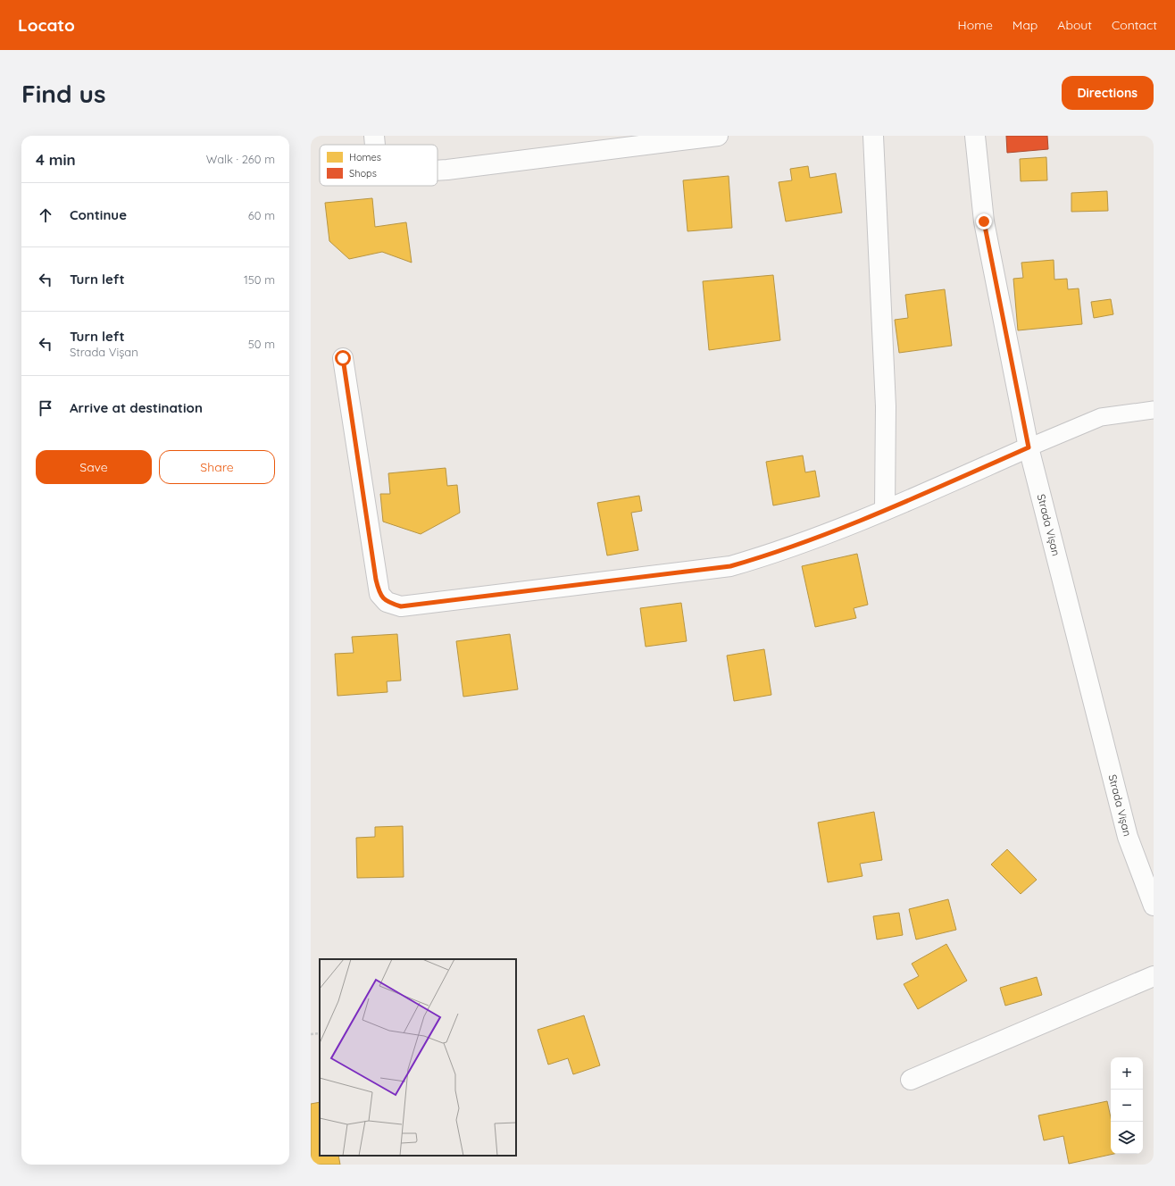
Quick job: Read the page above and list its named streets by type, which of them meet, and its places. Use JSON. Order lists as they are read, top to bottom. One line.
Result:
{"streets":{"street":["Strada Vișan"]},"legend":["Homes","Shops"],"page":{"header":"Locato","nav":["Home","Map","About","Contact"],"buttons":["Directions",["Save","Share"]],"title":"Find us","heading":["4 min","Walk · 260 m"],"list":[["Continue","60 m"],["Turn left","150 m"],["Turn left","Strada Vișan","50 m"],"Arrive at destination"],"map_buttons":["+","−"]}}
